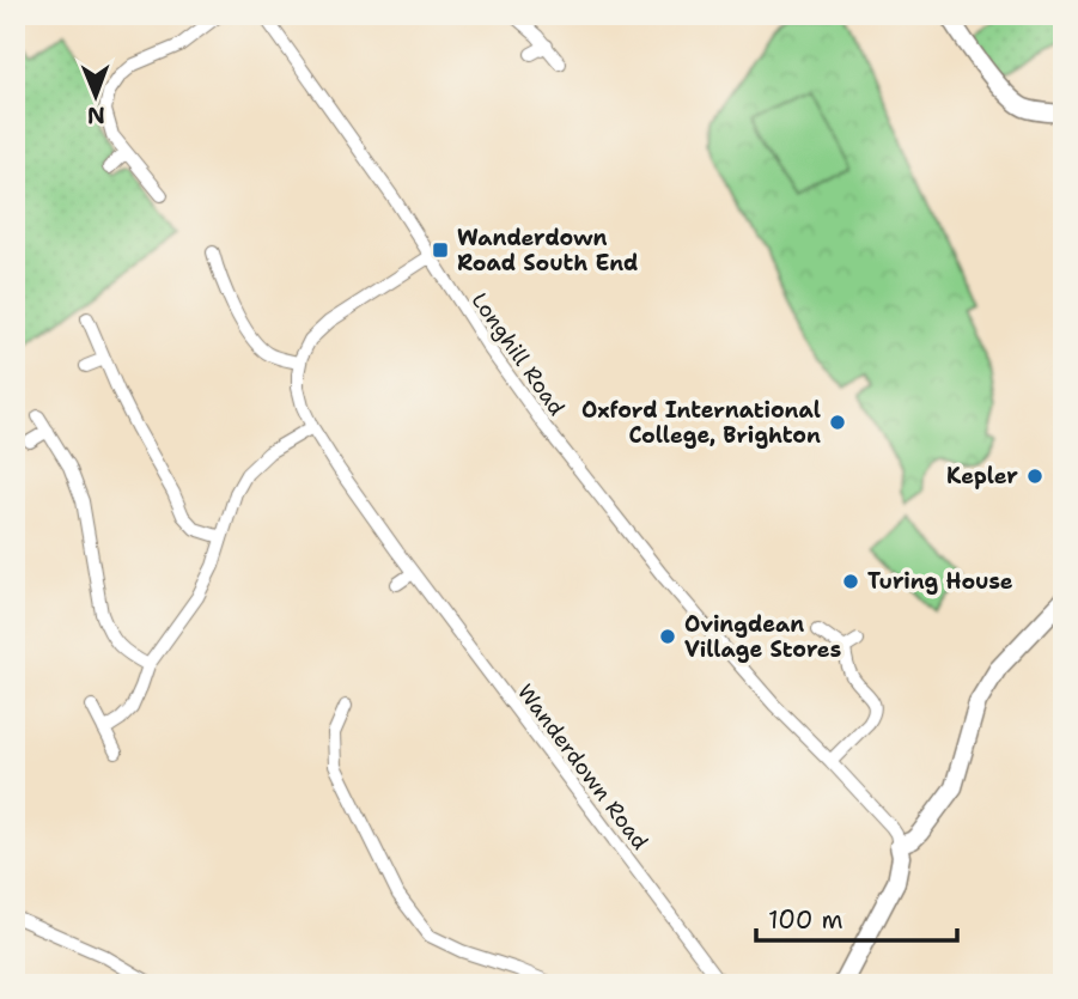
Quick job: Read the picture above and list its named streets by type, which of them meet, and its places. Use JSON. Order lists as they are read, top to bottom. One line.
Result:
{"streets":{"street":["Longhill Road","Wanderdown Road"]},"places":{"transit":["Wanderdown Road South End"],"other":["Oxford International College, Brighton","Kepler","Turing House","Ovingdean Village Stores"]},"scale_bar":"100 m","north":"bottom"}
